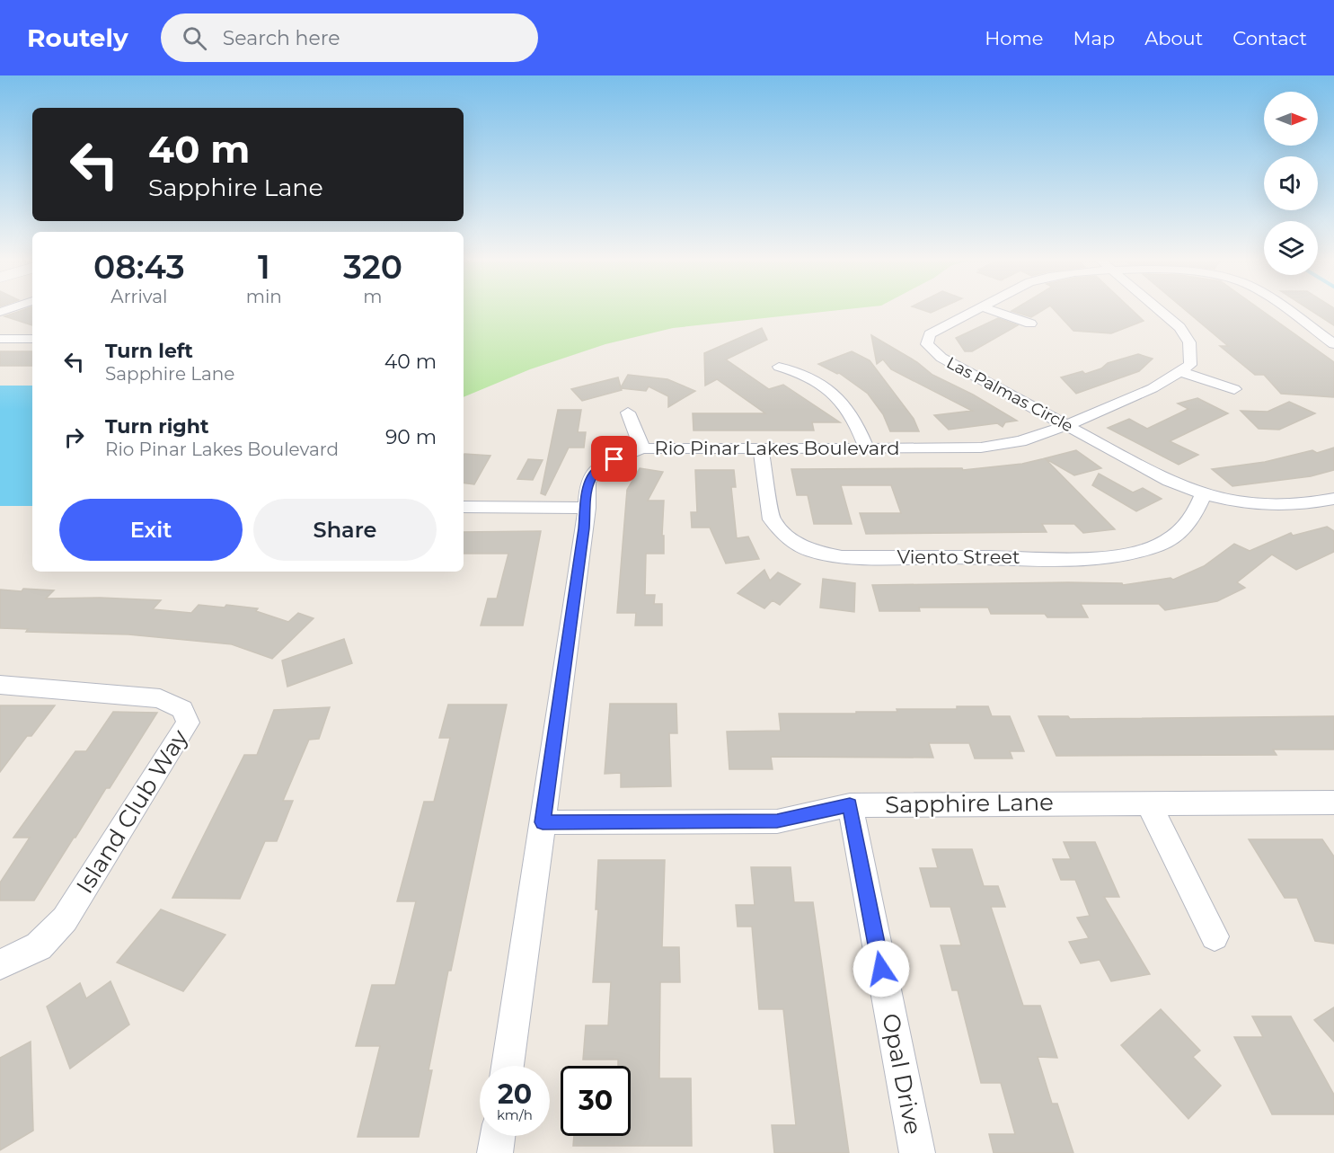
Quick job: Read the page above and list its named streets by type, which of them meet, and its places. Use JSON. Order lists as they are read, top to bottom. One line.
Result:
{"streets":{"street":["Las Palmas Circle","Rio Pinar Lakes Boulevard","Viento Street","Sapphire Lane","Island Club Way","Opal Drive"]},"crossings":[["Las Palmas Circle","Rio Pinar Lakes Boulevard"],["Las Palmas Circle","Viento Street"],["Rio Pinar Lakes Boulevard","Viento Street"],["Rio Pinar Lakes Boulevard","Sapphire Lane"],["Sapphire Lane","Opal Drive"]],"north":"right","page":{"header":"Routely","search":"Search here","nav":["Home","Map","About","Contact"],"turn":["40 m","Sapphire Lane"],"eta":["08:43","Arrival","1","min","320","m"],"list":[{"name":"Turn left","note":"Sapphire Lane","value":"40 m"},{"name":"Turn right","note":"Rio Pinar Lakes Boulevard","value":"90 m"}],"buttons":["Exit","Share"],"speed":"20 km/h","limit":"30"}}
